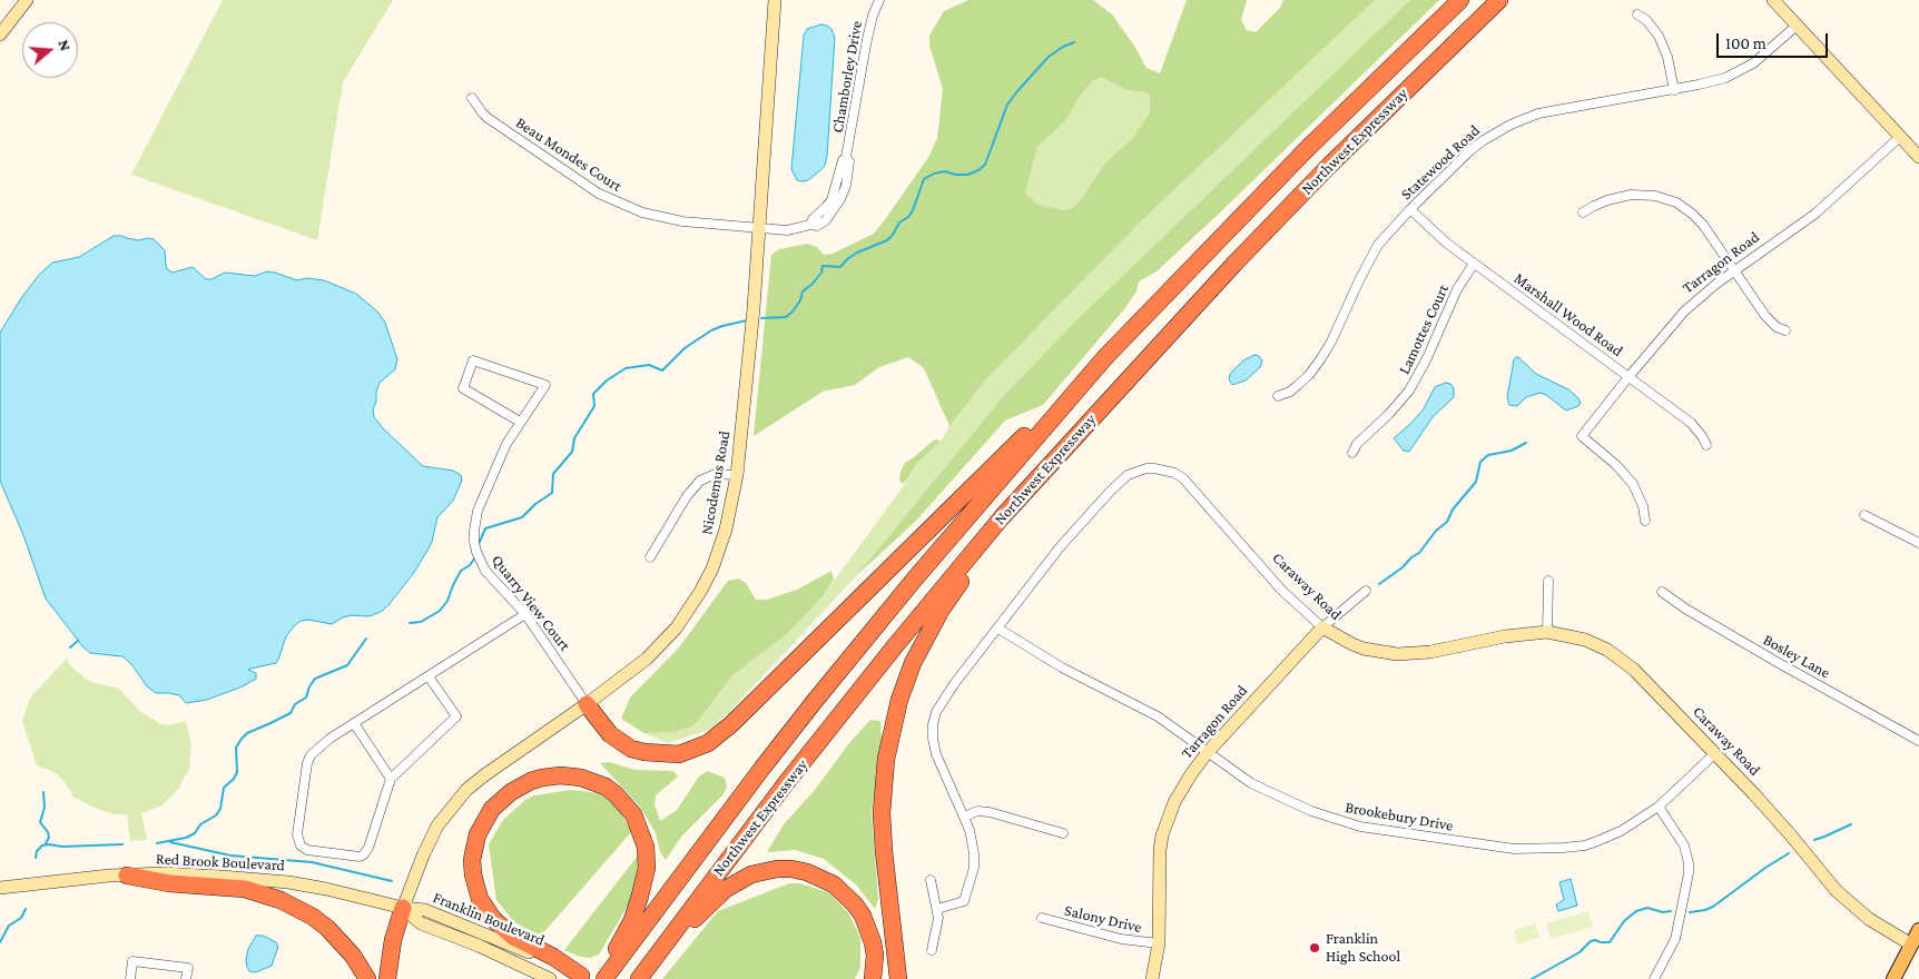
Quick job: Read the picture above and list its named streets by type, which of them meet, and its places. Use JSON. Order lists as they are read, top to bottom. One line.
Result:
{"streets":{"highway":["Northwest Expressway"],"street":["Chamborley Drive","Beau Mondes Court","Statewood Road","Tarragon Road","Marshall Wood Road","Lamottes Court","Nicodemus Road","Caraway Road","Quarry View Court","Bosley Lane","Brookebury Drive","Red Brook Boulevard","Franklin Boulevard","Salony Drive"]},"crossings":[["Chamborley Drive","Beau Mondes Court"],["Chamborley Drive","Nicodemus Road"],["Beau Mondes Court","Nicodemus Road"],["Statewood Road","Marshall Wood Road"],["Tarragon Road","Marshall Wood Road"],["Tarragon Road","Caraway Road"],["Tarragon Road","Brookebury Drive"],["Tarragon Road","Salony Drive"],["Marshall Wood Road","Lamottes Court"],["Nicodemus Road","Quarry View Court"],["Nicodemus Road","Red Brook Boulevard"],["Nicodemus Road","Franklin Boulevard"],["Caraway Road","Brookebury Drive"],["Red Brook Boulevard","Franklin Boulevard"]],"places":["Franklin High School"],"scale_bar":"100 m","north":"right"}
